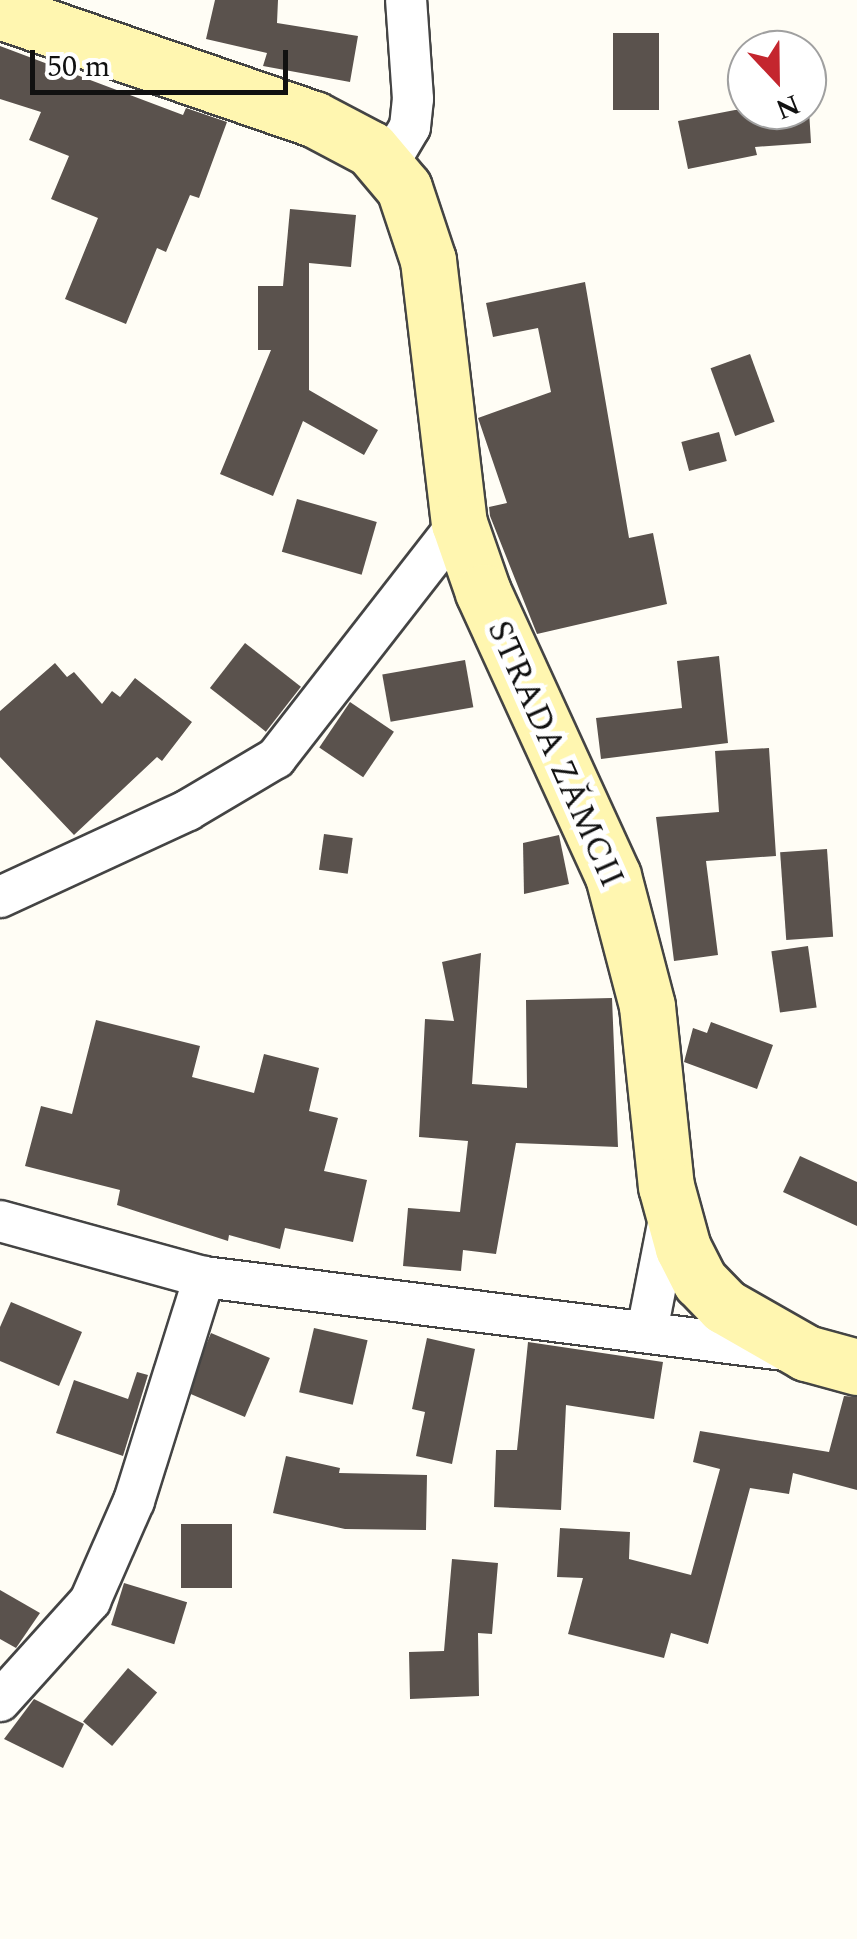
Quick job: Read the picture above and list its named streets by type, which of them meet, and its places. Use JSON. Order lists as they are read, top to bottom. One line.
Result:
{"streets":{"main road":["STRADA ZĂMCII"]},"scale_bar":"50 m","north":"bottom"}
